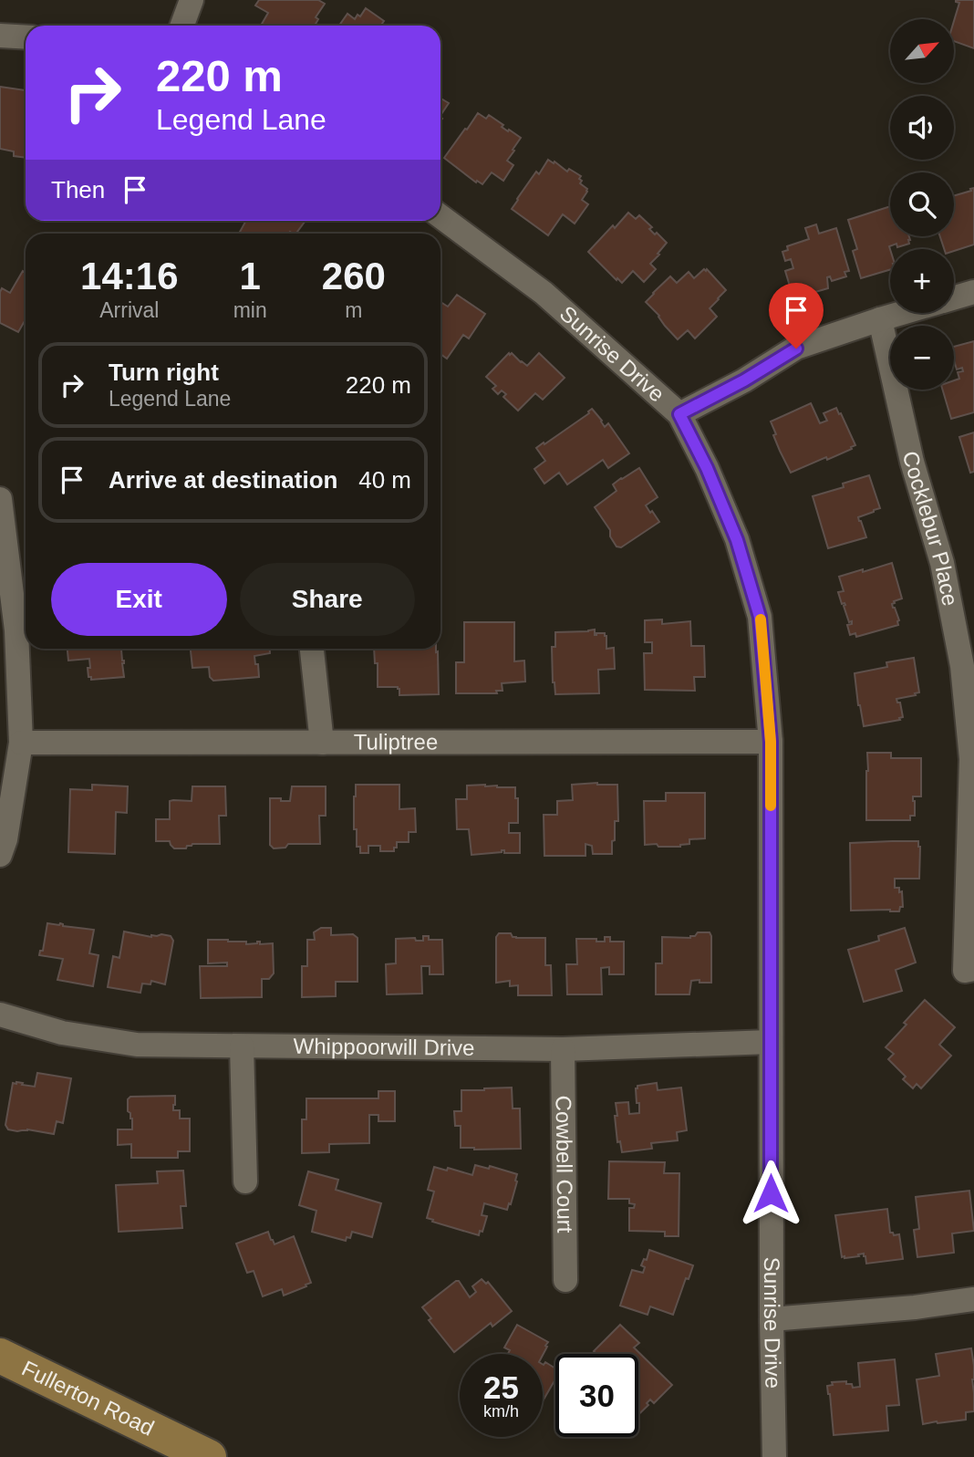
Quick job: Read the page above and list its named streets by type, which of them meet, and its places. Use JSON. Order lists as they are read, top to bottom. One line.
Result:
{"streets":{"main road":["Fullerton Road"],"street":["Sunrise Drive","Cocklebur Place","Tuliptree","Whippoorwill Drive","Cowbell Court"]},"crossings":[["Sunrise Drive","Tuliptree"],["Sunrise Drive","Whippoorwill Drive"],["Whippoorwill Drive","Cowbell Court"]],"north":"top right","page":{"map_buttons":["+","−"],"turn":["220 m","Legend Lane"],"then":"Then","eta":["14:16","Arrival","1","min","260","m"],"list":[{"name":"Turn right","note":"Legend Lane","value":"220 m"},{"name":"Arrive at destination","value":"40 m"}],"buttons":["Exit","Share"],"speed":"25 km/h","limit":"30"}}
